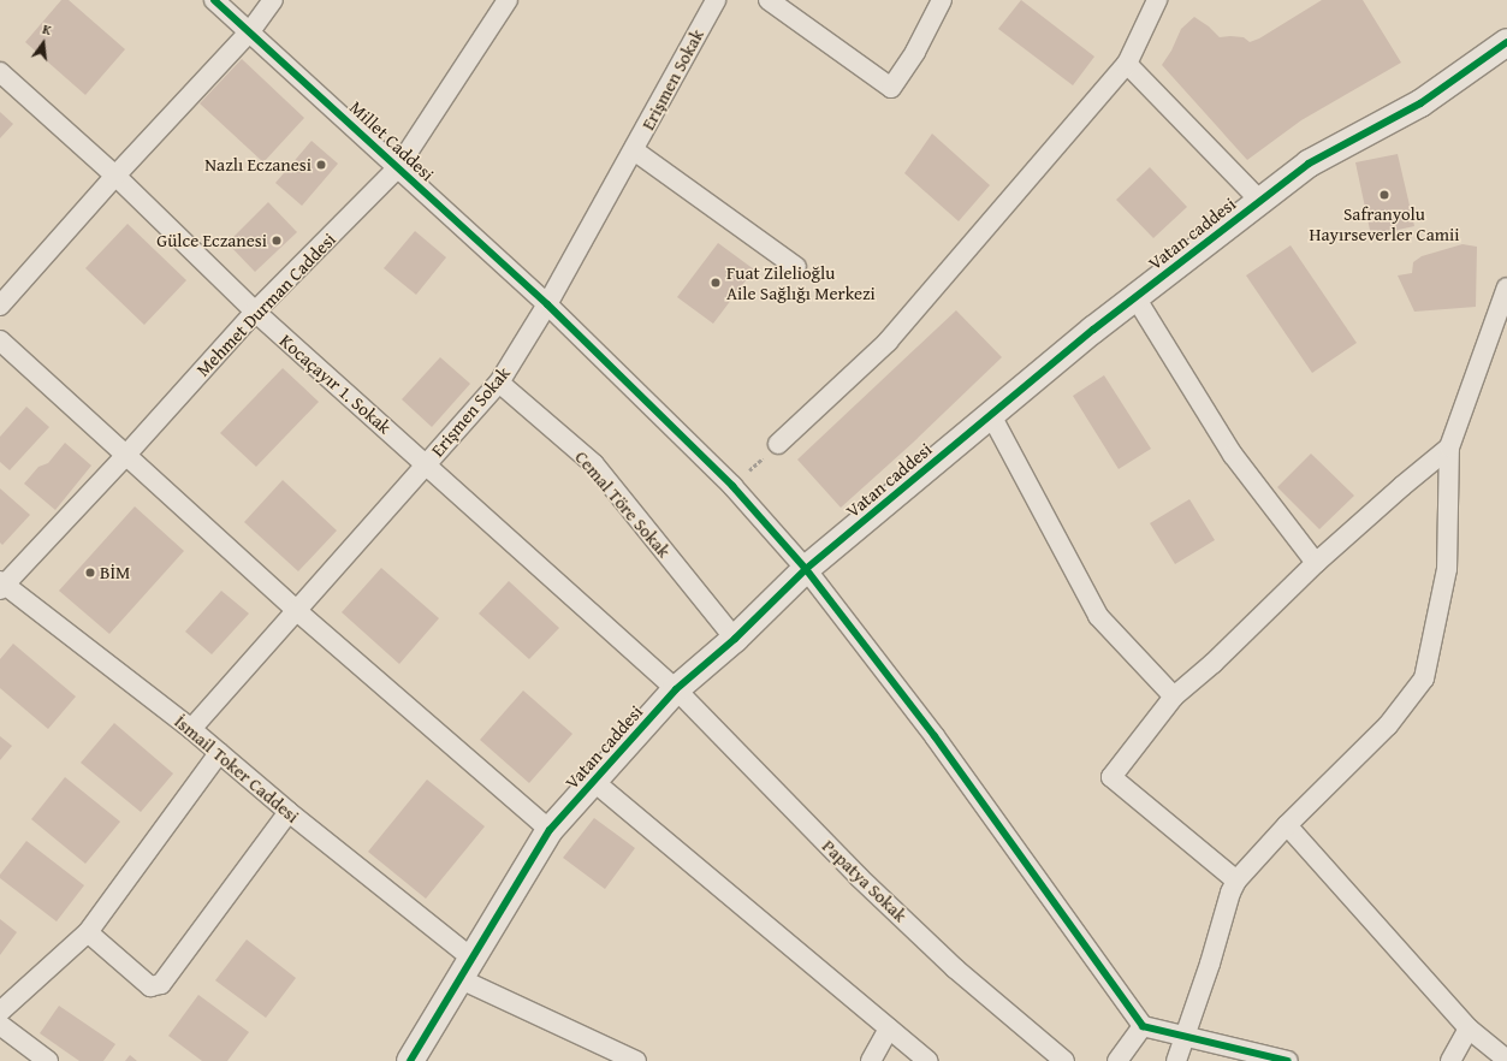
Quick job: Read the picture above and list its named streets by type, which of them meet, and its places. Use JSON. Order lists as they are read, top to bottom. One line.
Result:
{"streets":{"street":["Erişmen Sokak","Millet Caddesi","Vatan caddesi","Mehmet Durman Caddesi","Kocaçayır 1. Sokak","Cemal Töre Sokak","İsmail Toker Caddesi","Papatya Sokak"]},"crossings":[["Erişmen Sokak","Millet Caddesi"],["Erişmen Sokak","Kocaçayır 1. Sokak"],["Erişmen Sokak","Cemal Töre Sokak"],["Erişmen Sokak","İsmail Toker Caddesi"],["Millet Caddesi","Vatan caddesi"],["Millet Caddesi","Mehmet Durman Caddesi"],["Vatan caddesi","Kocaçayır 1. Sokak"],["Vatan caddesi","Cemal Töre Sokak"],["Vatan caddesi","İsmail Toker Caddesi"],["Vatan caddesi","Papatya Sokak"],["Mehmet Durman Caddesi","Kocaçayır 1. Sokak"],["Mehmet Durman Caddesi","İsmail Toker Caddesi"],["Kocaçayır 1. Sokak","Papatya Sokak"]],"places":["Nazlı Eczanesi","Safranyolu Hayırseverler Camii","Gülce Eczanesi","Fuat Zilelioğlu Aile Sağlığı Merkezi","BİM"],"north":"top"}
